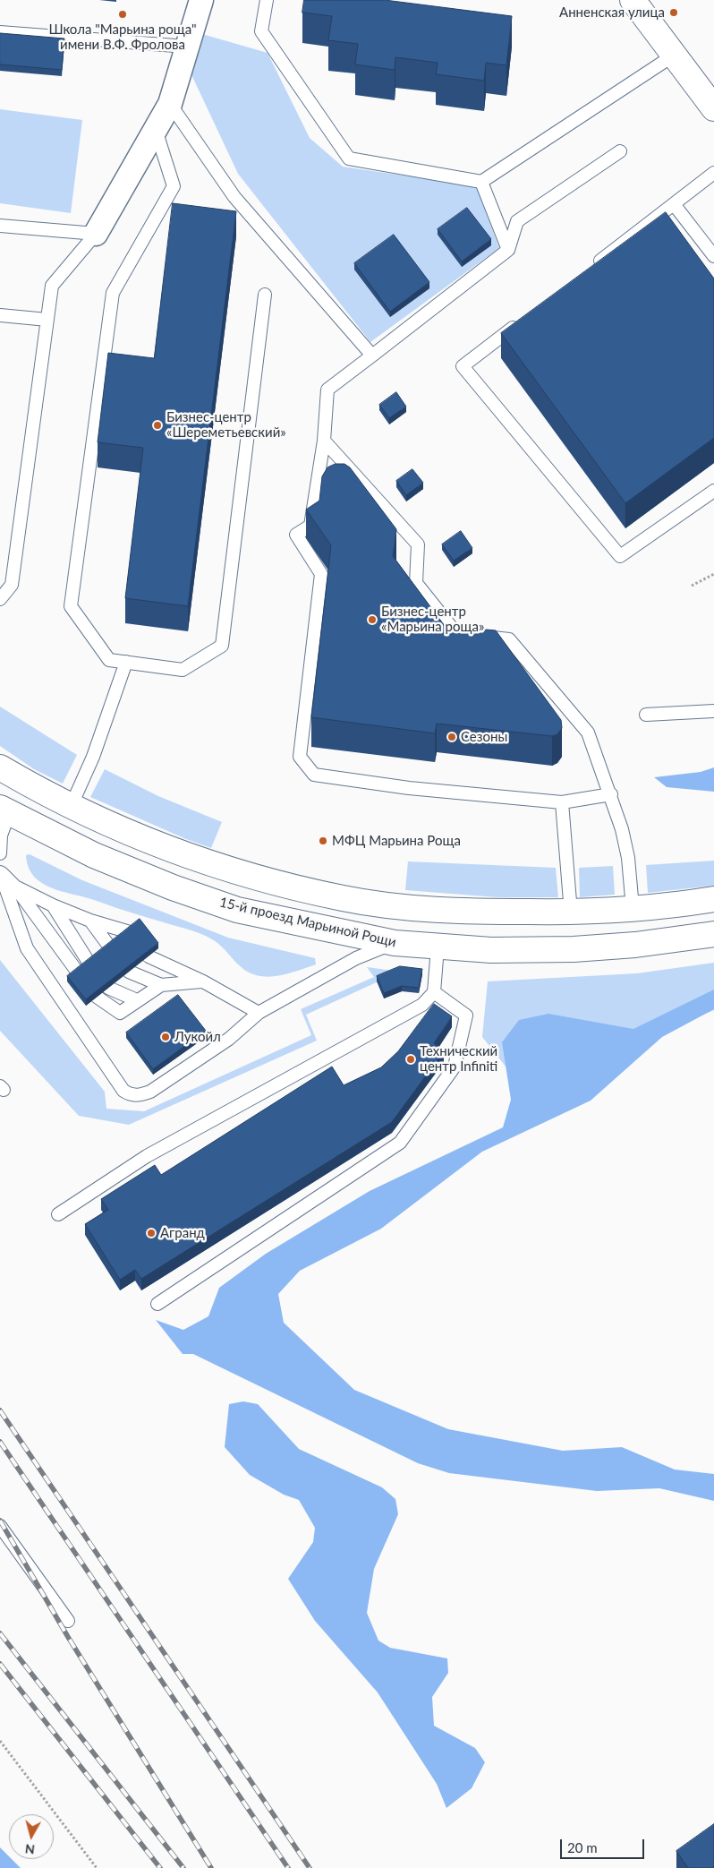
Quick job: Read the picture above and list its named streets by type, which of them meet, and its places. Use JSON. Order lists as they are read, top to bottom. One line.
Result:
{"streets":{"main road":["15-й проезд Марьиной Рощи"]},"places":["Анненская улица","Школа \"Марьина роща\" имени В.Ф. Фролова","Бизнес-центр «Шереметьевский»","Бизнес-центр «Марьина роща»","Сезоны","МФЦ Марьина Роща","Лукойл","Технический центр Infiniti","Агранд"],"scale_bar":"20 m","north":"bottom"}
